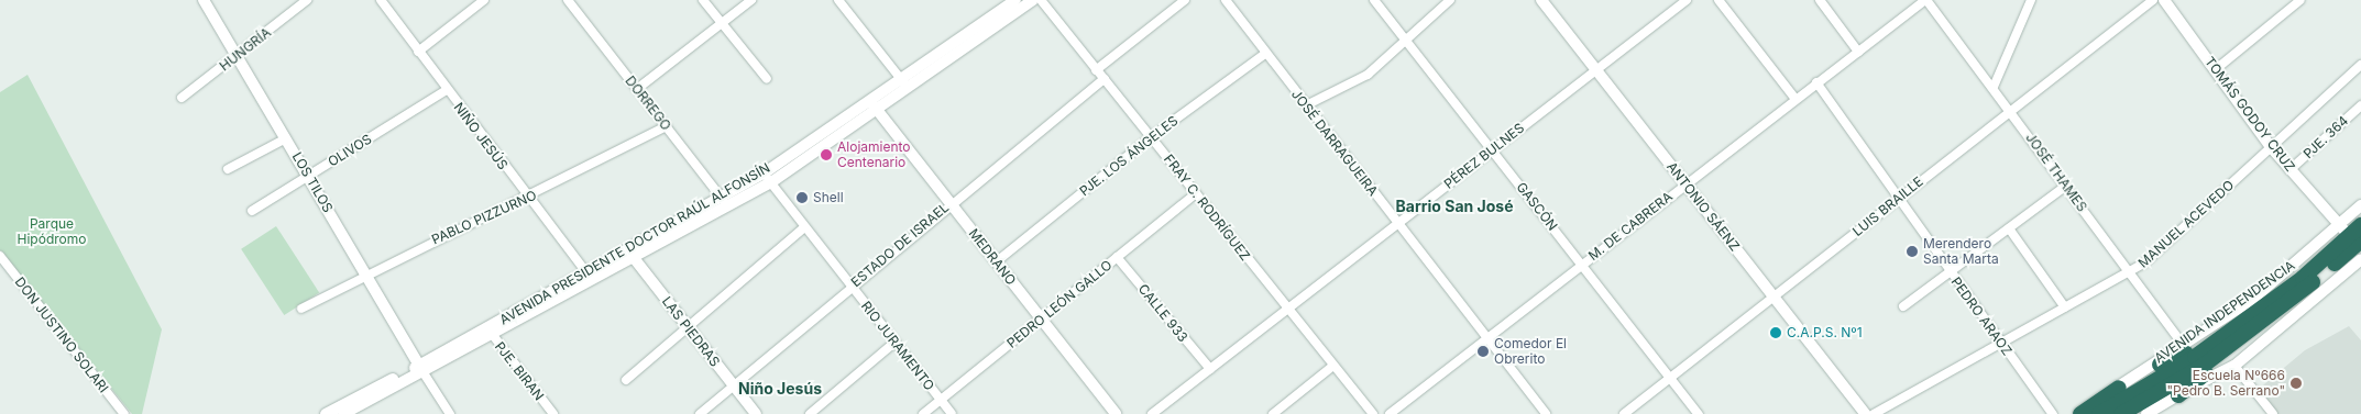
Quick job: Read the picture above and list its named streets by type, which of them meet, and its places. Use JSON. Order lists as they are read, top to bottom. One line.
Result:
{"streets":{"highway":["AVENIDA INDEPENDENCIA"],"main road":["TOMÁS GODOY CRUZ","LOS TILOS","ANTONIO SÁENZ","AVENIDA PRESIDENTE DOCTOR RAÚL ALFONSÍN","MEDRANO","LAS PIEDRAS"],"street":["HUNGRÍA","DORREGO","NIÑO JESÚS","PJE. 364","JOSÉ DARRAGUEIRA","OLIVOS","PJE. LOS ÁNGELES","PÉREZ BULNES","JOSÉ THAMES","GASCÓN","LUIS BRAILLE","FRAY C. RODRÍGUEZ","PABLO PIZZURNO","MANUEL ACEVEDO","M. DE CABRERA","ESTADO DE ISRAEL","PEDRO LEÓN GALLO","CALLE 933","PEDRO ARAOZ","DON JUSTINO SOLARI","RIO JURAMENTO","PJE. BIRAN"]},"crossings":[["HUNGRÍA","LOS TILOS"],["DORREGO","PABLO PIZZURNO"],["DORREGO","AVENIDA PRESIDENTE DOCTOR RAÚL ALFONSÍN"],["TOMÁS GODOY CRUZ","PJE. 364"],["TOMÁS GODOY CRUZ","MANUEL ACEVEDO"],["TOMÁS GODOY CRUZ","AVENIDA INDEPENDENCIA"],["NIÑO JESÚS","OLIVOS"],["NIÑO JESÚS","PABLO PIZZURNO"],["NIÑO JESÚS","AVENIDA PRESIDENTE DOCTOR RAÚL ALFONSÍN"],["JOSÉ DARRAGUEIRA","PJE. LOS ÁNGELES"],["JOSÉ DARRAGUEIRA","PÉREZ BULNES"],["JOSÉ DARRAGUEIRA","M. DE CABRERA"],["OLIVOS","LOS TILOS"],["PJE. LOS ÁNGELES","FRAY C. RODRÍGUEZ"],["PJE. LOS ÁNGELES","MEDRANO"],["PÉREZ BULNES","GASCÓN"],["PÉREZ BULNES","ANTONIO SÁENZ"],["PÉREZ BULNES","FRAY C. RODRÍGUEZ"],["PÉREZ BULNES","CALLE 933"],["JOSÉ THAMES","LUIS BRAILLE"],["JOSÉ THAMES","MANUEL ACEVEDO"],["JOSÉ THAMES","M. DE CABRERA"],["JOSÉ THAMES","AVENIDA INDEPENDENCIA"],["LOS TILOS","PABLO PIZZURNO"],["LOS TILOS","AVENIDA PRESIDENTE DOCTOR RAÚL ALFONSÍN"],["GASCÓN","LUIS BRAILLE"],["GASCÓN","M. DE CABRERA"],["ANTONIO SÁENZ","LUIS BRAILLE"],["ANTONIO SÁENZ","M. DE CABRERA"],["LUIS BRAILLE","PEDRO ARAOZ"],["FRAY C. RODRÍGUEZ","ESTADO DE ISRAEL"],["FRAY C. RODRÍGUEZ","PEDRO LEÓN GALLO"],["MANUEL ACEVEDO","PEDRO ARAOZ"],["M. DE CABRERA","PEDRO ARAOZ"],["AVENIDA PRESIDENTE DOCTOR RAÚL ALFONSÍN","MEDRANO"],["AVENIDA PRESIDENTE DOCTOR RAÚL ALFONSÍN","LAS PIEDRAS"],["AVENIDA PRESIDENTE DOCTOR RAÚL ALFONSÍN","RIO JURAMENTO"],["AVENIDA PRESIDENTE DOCTOR RAÚL ALFONSÍN","PJE. BIRAN"],["ESTADO DE ISRAEL","MEDRANO"],["ESTADO DE ISRAEL","LAS PIEDRAS"],["ESTADO DE ISRAEL","RIO JURAMENTO"],["MEDRANO","PEDRO LEÓN GALLO"],["PEDRO LEÓN GALLO","CALLE 933"],["PEDRO LEÓN GALLO","RIO JURAMENTO"]],"districts":["Barrio San José","Niño Jesús"],"parks":["Parque Hipódromo"],"places":["Alojamiento Centenario","Shell","Merendero Santa Marta","C.A.P.S. Nº1","Comedor El Obrerito","Escuela Nº666 \"Pedro B. Serrano\""]}
